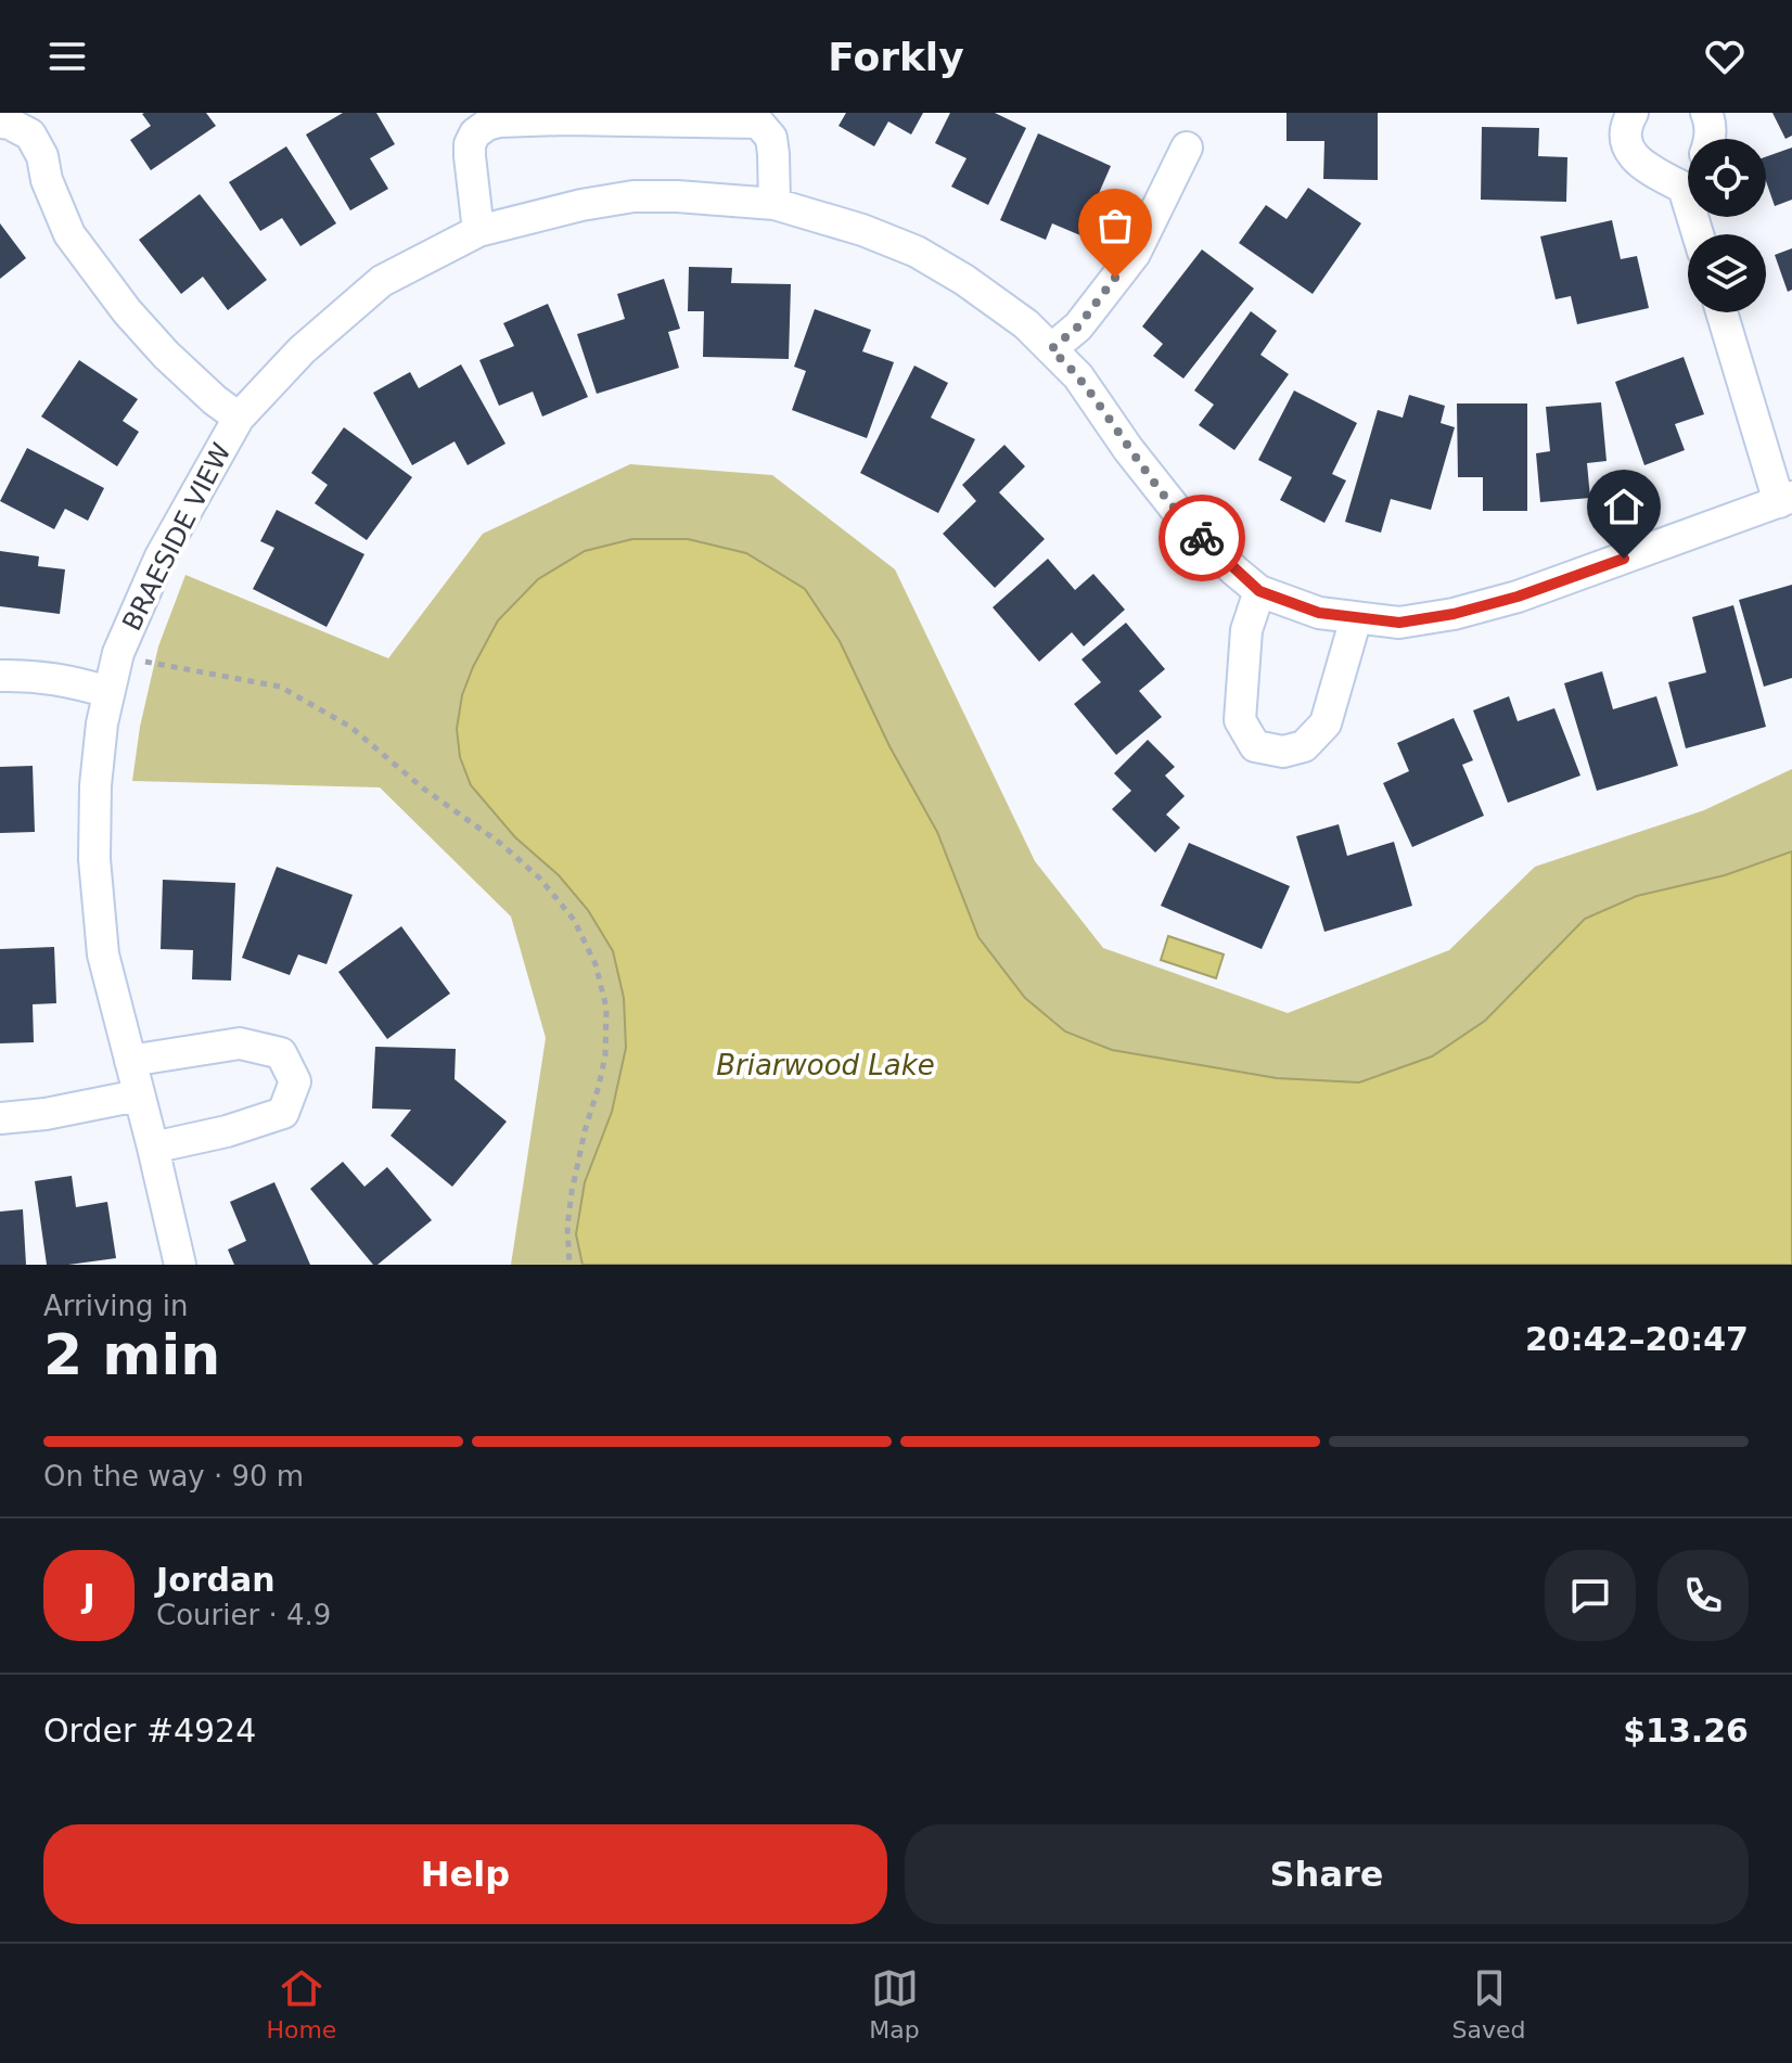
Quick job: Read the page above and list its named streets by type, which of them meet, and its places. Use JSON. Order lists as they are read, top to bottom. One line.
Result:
{"streets":{"street":["BRAESIDE VIEW"]},"water":["Briarwood Lake"],"page":{"header":"Forkly","heading":["2 min","Arriving in","20:42–20:47"],"panel":["Jordan","Courier · 4.9","Order #4924","$13.26"],"bar":"On the way · 90 m","round":"J","buttons":["Help","Share"],"tabs":["Home","Map","Saved"]}}
